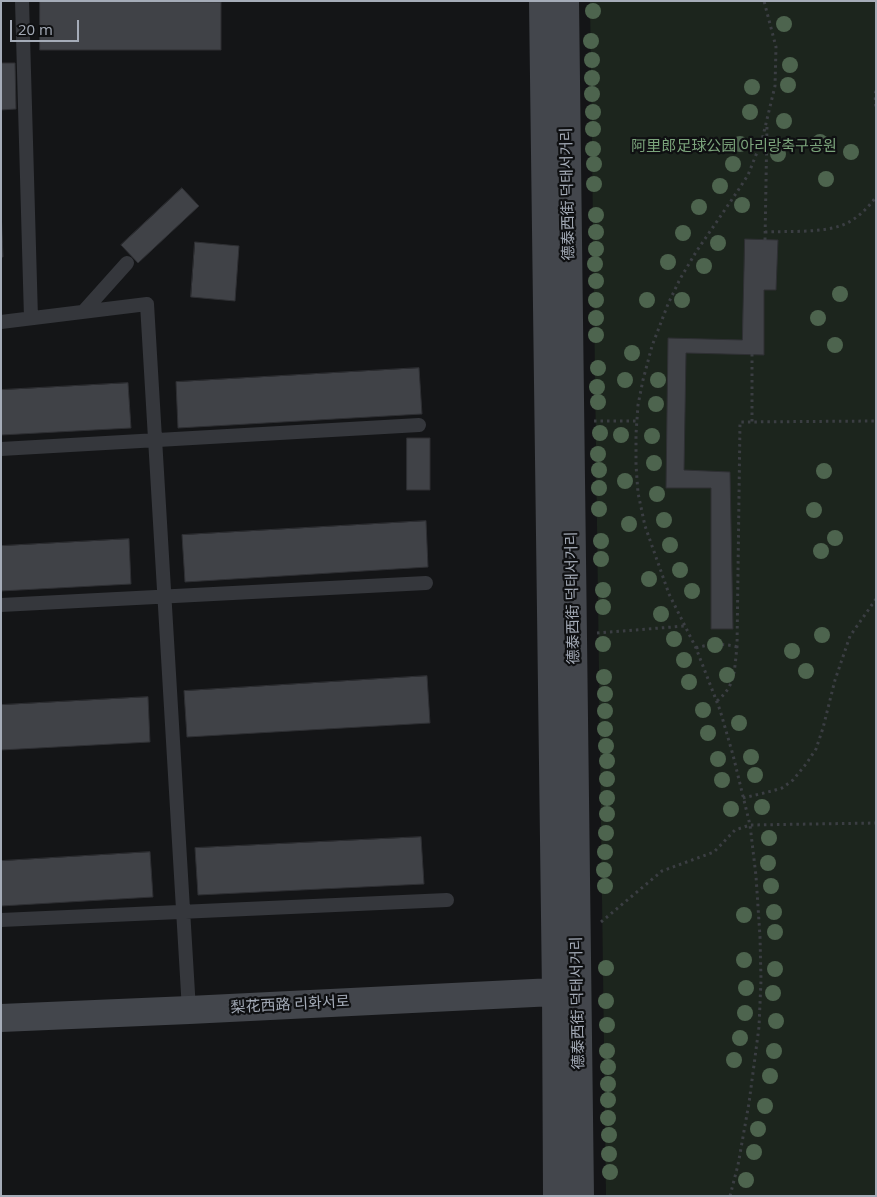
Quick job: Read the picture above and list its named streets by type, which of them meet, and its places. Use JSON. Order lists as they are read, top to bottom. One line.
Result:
{"streets":{"street":["德泰西街 덕태서거리","梨花西路 리화서로"]},"crossings":[["德泰西街 덕태서거리","梨花西路 리화서로"]],"parks":["阿里郎足球公园 아리랑축구공원"],"scale_bar":"20 m"}
